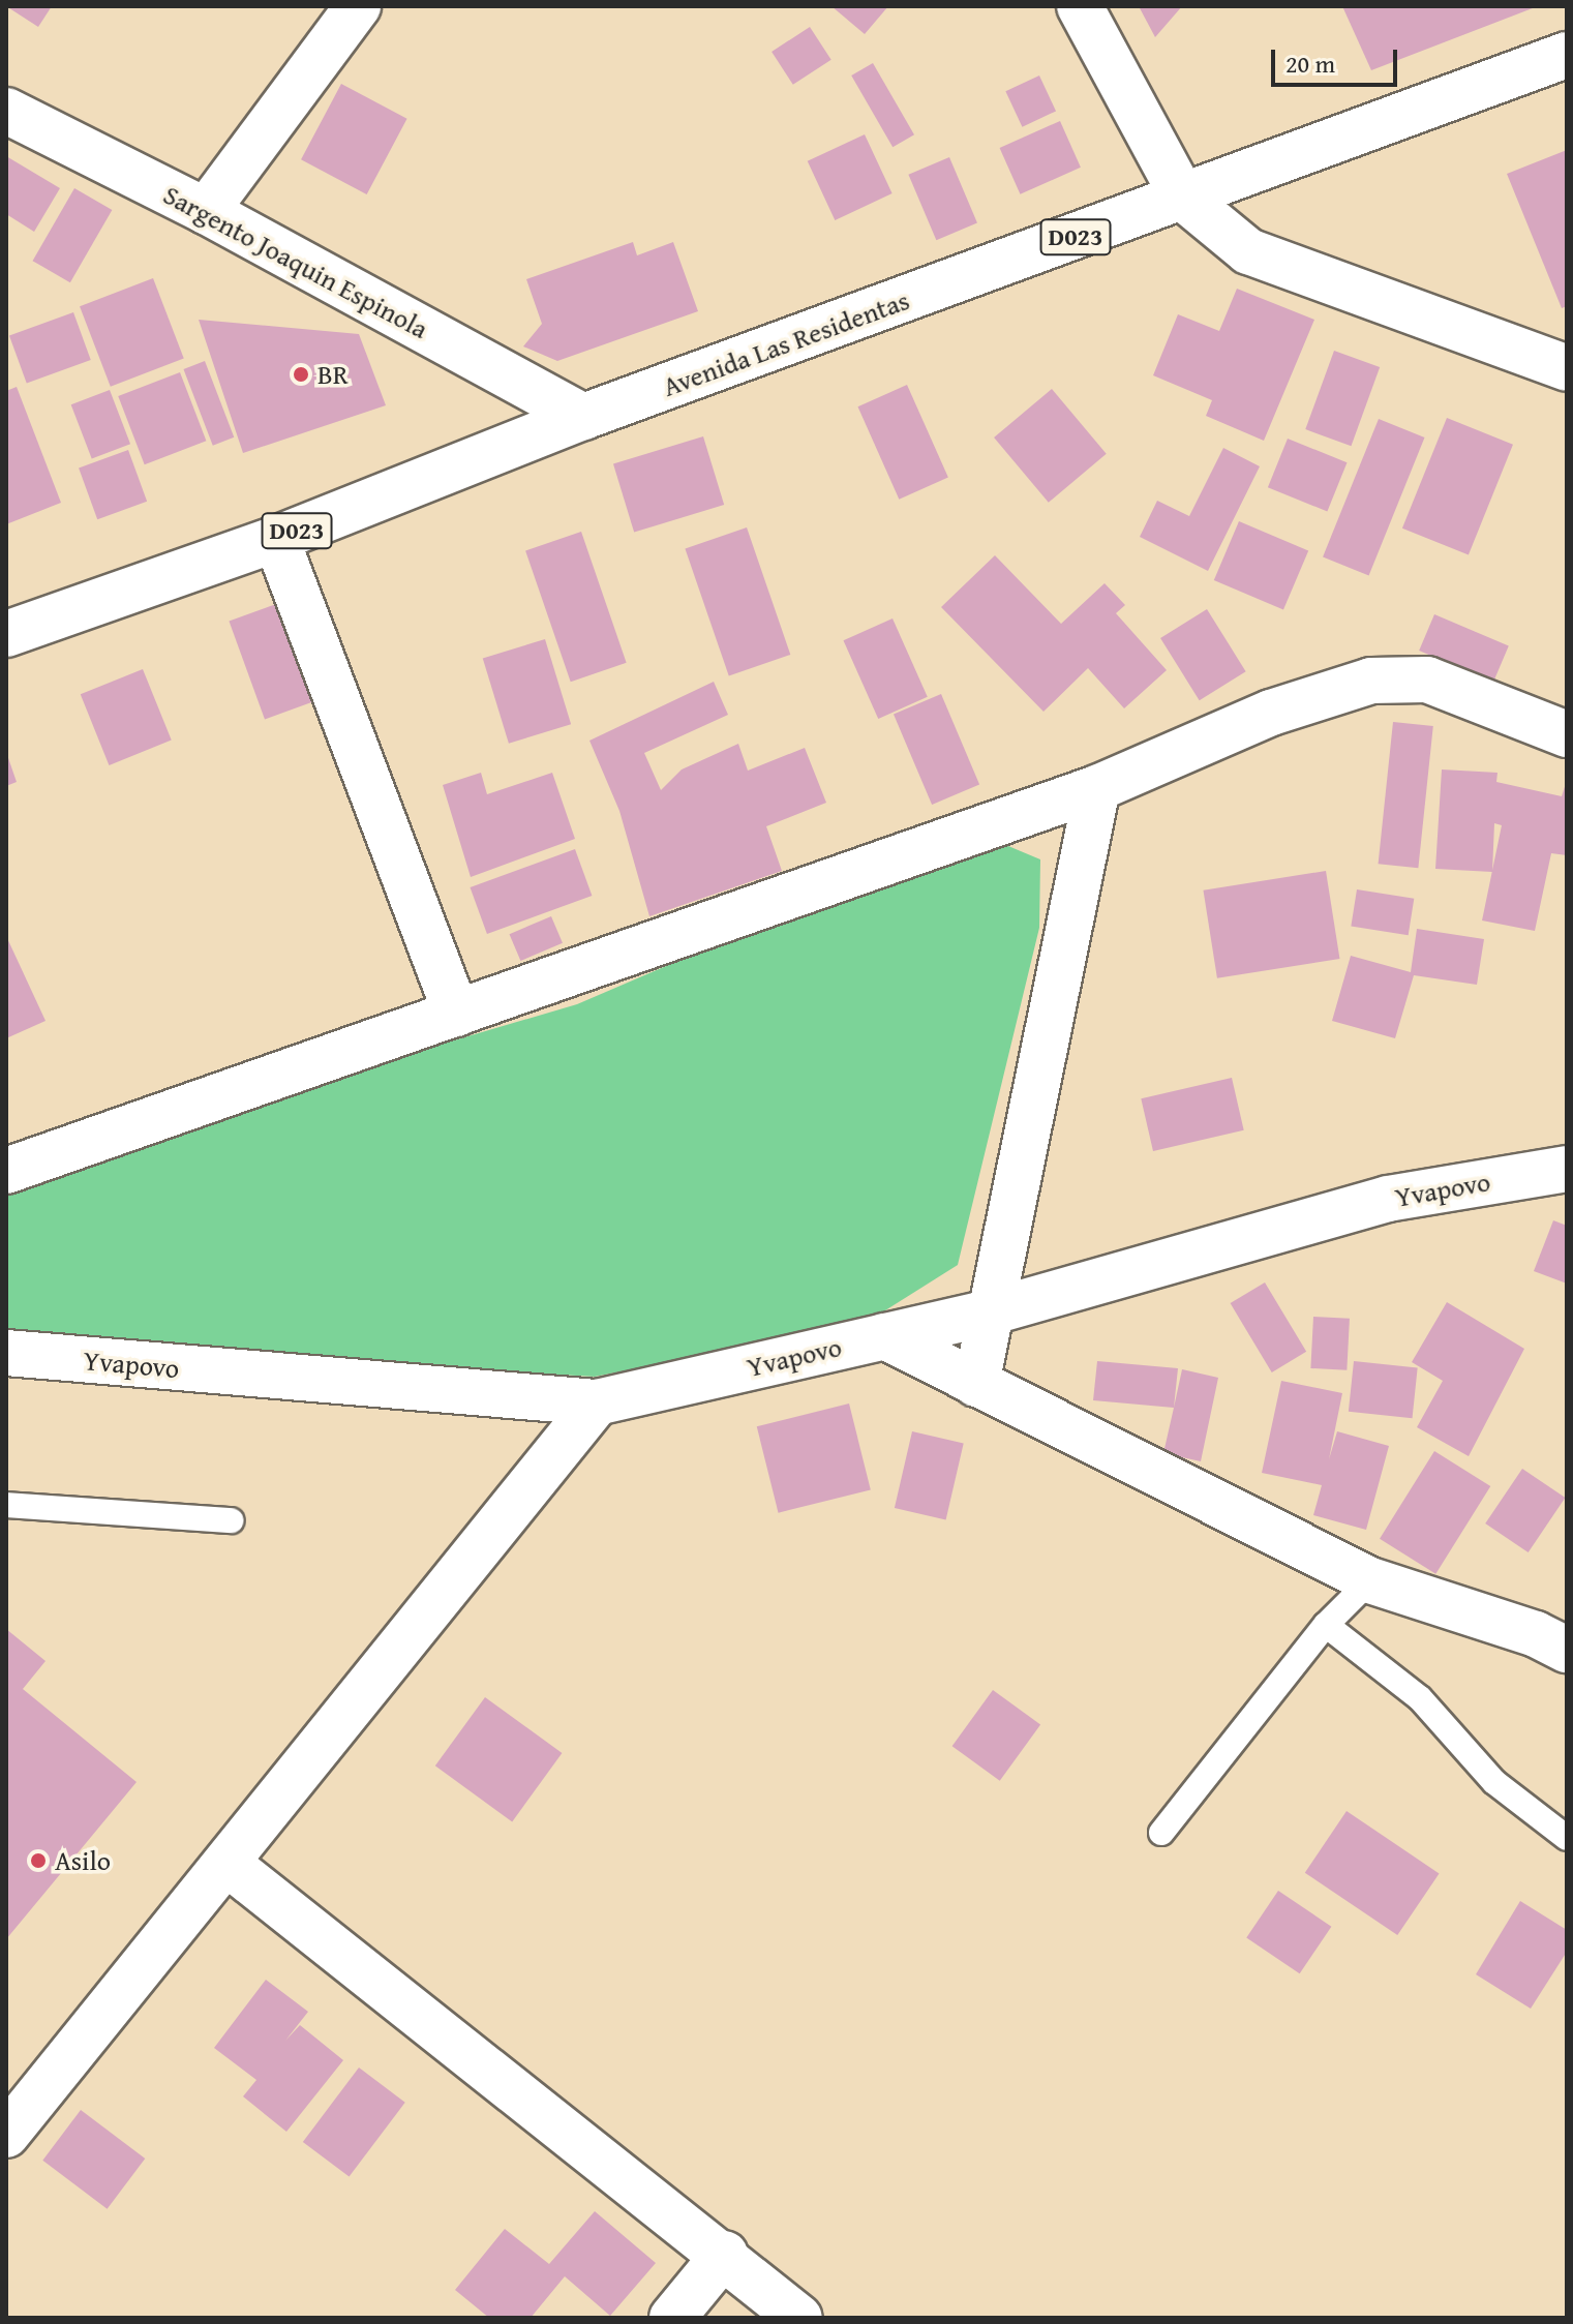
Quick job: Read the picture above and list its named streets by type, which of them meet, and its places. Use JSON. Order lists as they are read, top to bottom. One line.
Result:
{"streets":{"street":["D023","Sargento Joaquin Espinola","Avenida Las Residentas","Yvapovo"]},"crossings":[["Sargento Joaquin Espinola","Avenida Las Residentas"]],"places":["BR","Asilo"],"scale_bar":"20 m"}
